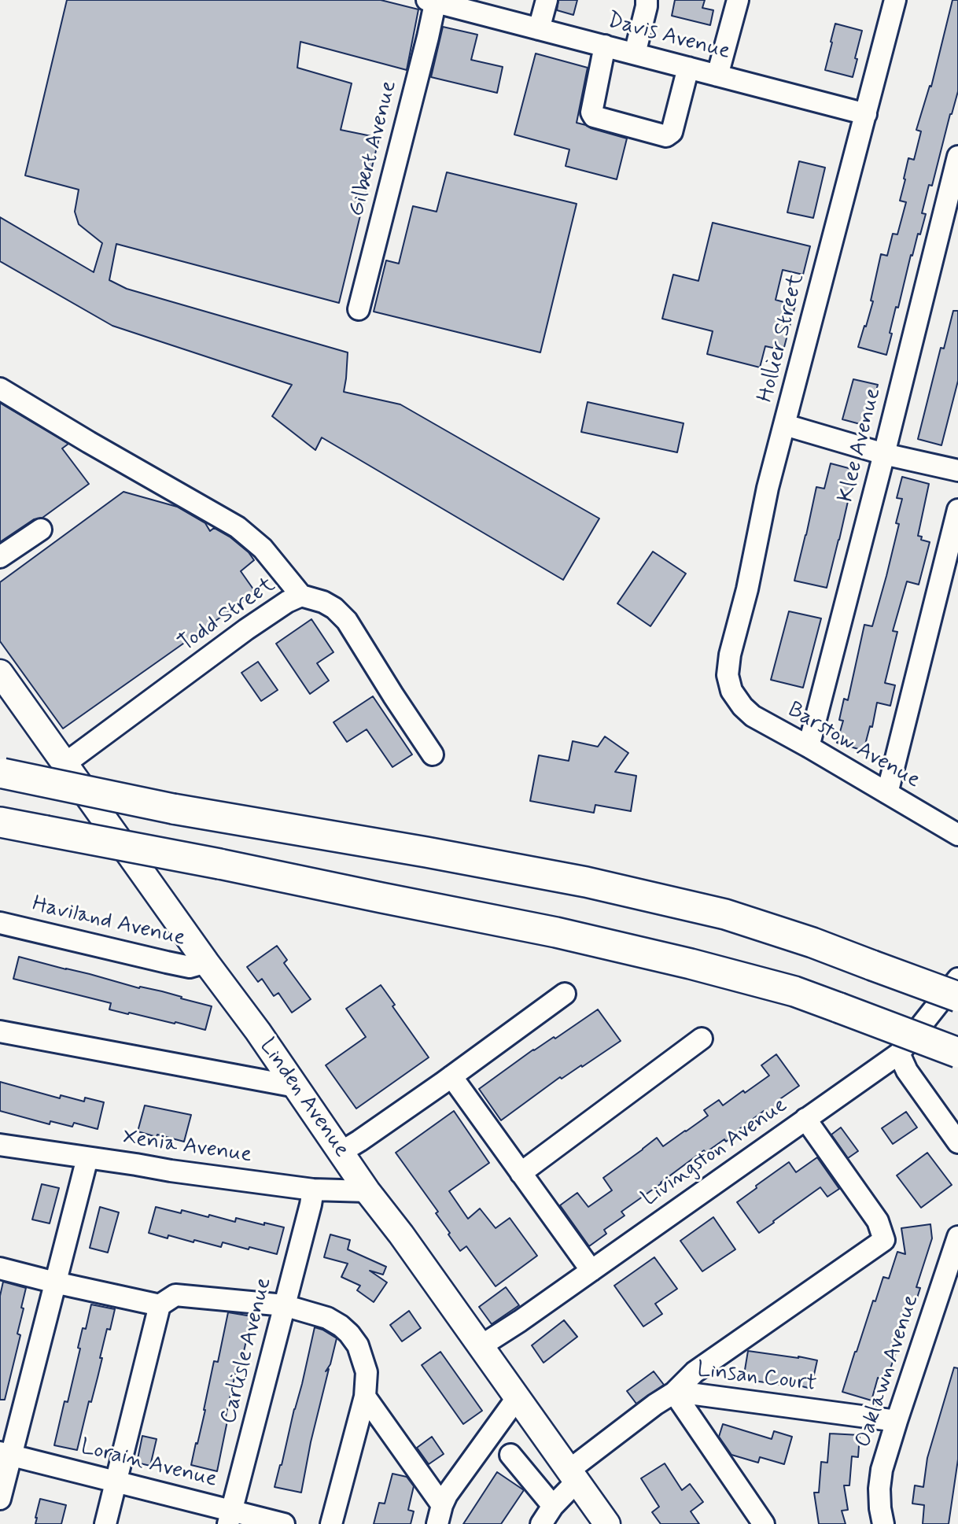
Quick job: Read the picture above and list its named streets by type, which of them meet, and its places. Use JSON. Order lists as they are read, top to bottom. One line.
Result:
{"streets":{"main road":["Linden Avenue"],"street":["Davis Avenue","Gilbert Avenue","Hollier Street","Klee Avenue","Todd Street","Barstow Avenue","Haviland Avenue","Xenia Avenue","Livingston Avenue","Carlisle Avenue","Oaklawn Avenue","Linsan Court","Lorain Avenue"]},"crossings":[["Davis Avenue","Gilbert Avenue"],["Davis Avenue","Hollier Street"],["Hollier Street","Barstow Avenue"],["Klee Avenue","Barstow Avenue"],["Todd Street","Linden Avenue"],["Haviland Avenue","Linden Avenue"],["Linden Avenue","Xenia Avenue"],["Linden Avenue","Livingston Avenue"],["Linden Avenue","Linsan Court"],["Xenia Avenue","Carlisle Avenue"],["Carlisle Avenue","Lorain Avenue"],["Oaklawn Avenue","Linsan Court"]]}
